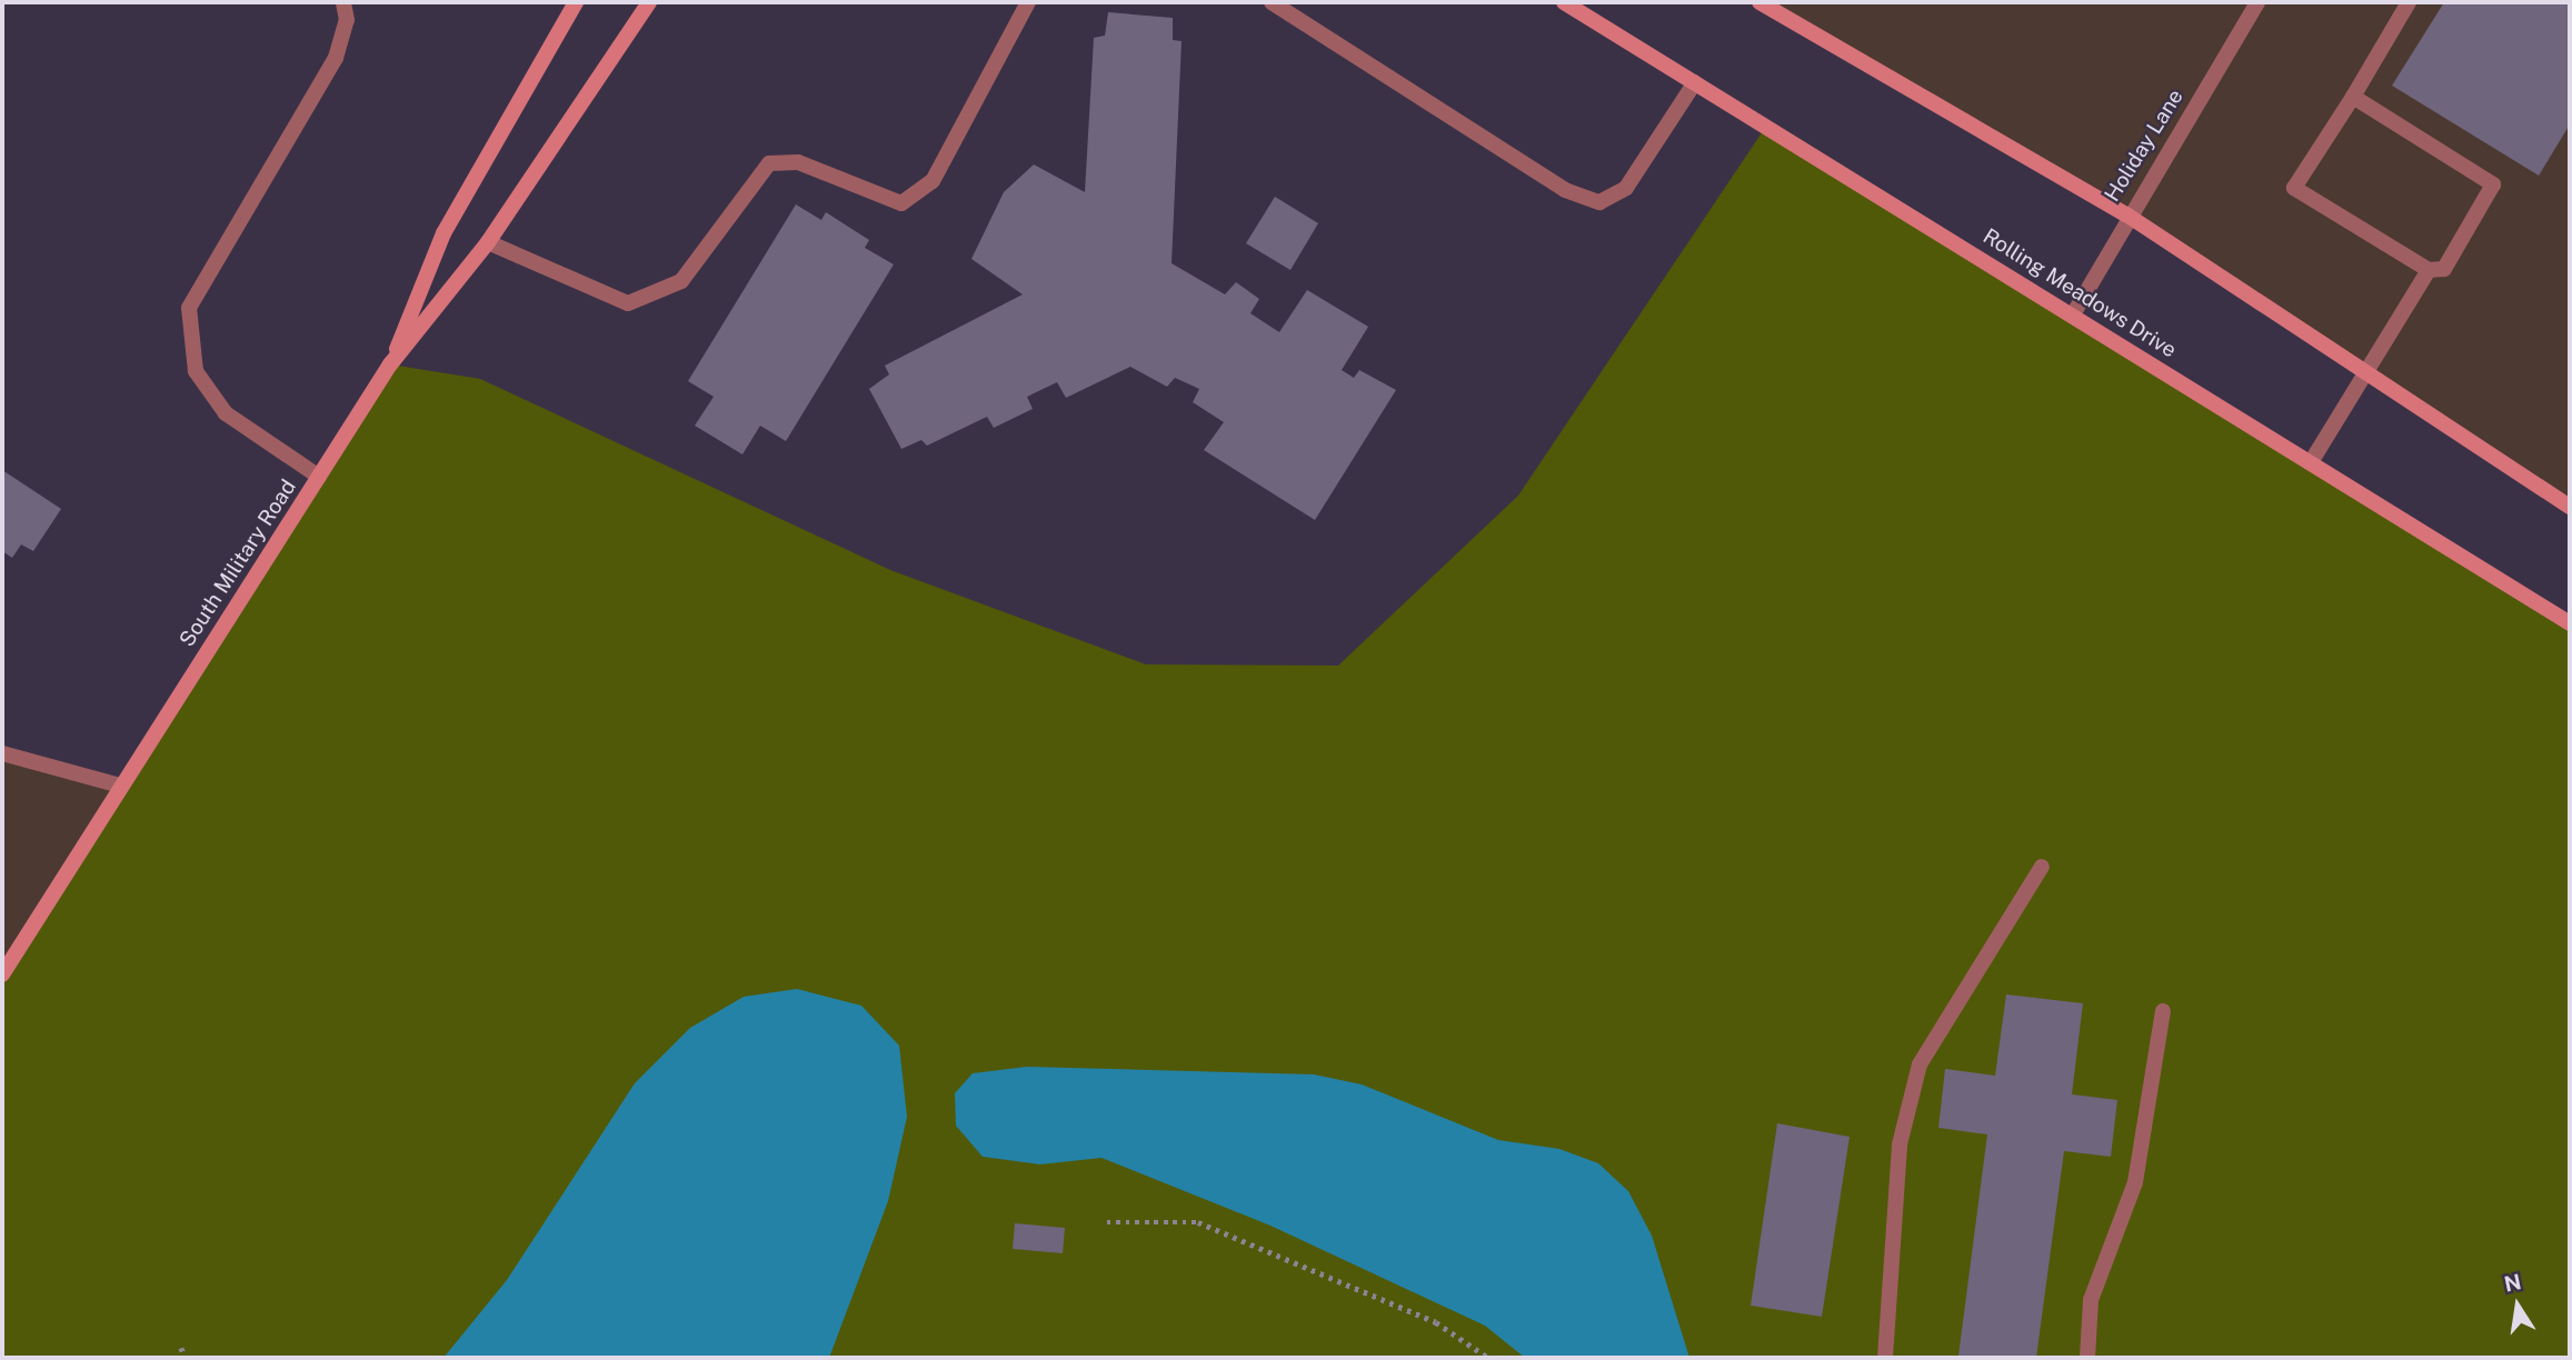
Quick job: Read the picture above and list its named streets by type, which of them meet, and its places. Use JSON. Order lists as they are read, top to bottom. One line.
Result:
{"streets":{"main road":["Rolling Meadows Drive","South Military Road"],"street":["Holiday Lane"]},"crossings":[["Holiday Lane","Rolling Meadows Drive"]],"north":"top"}
